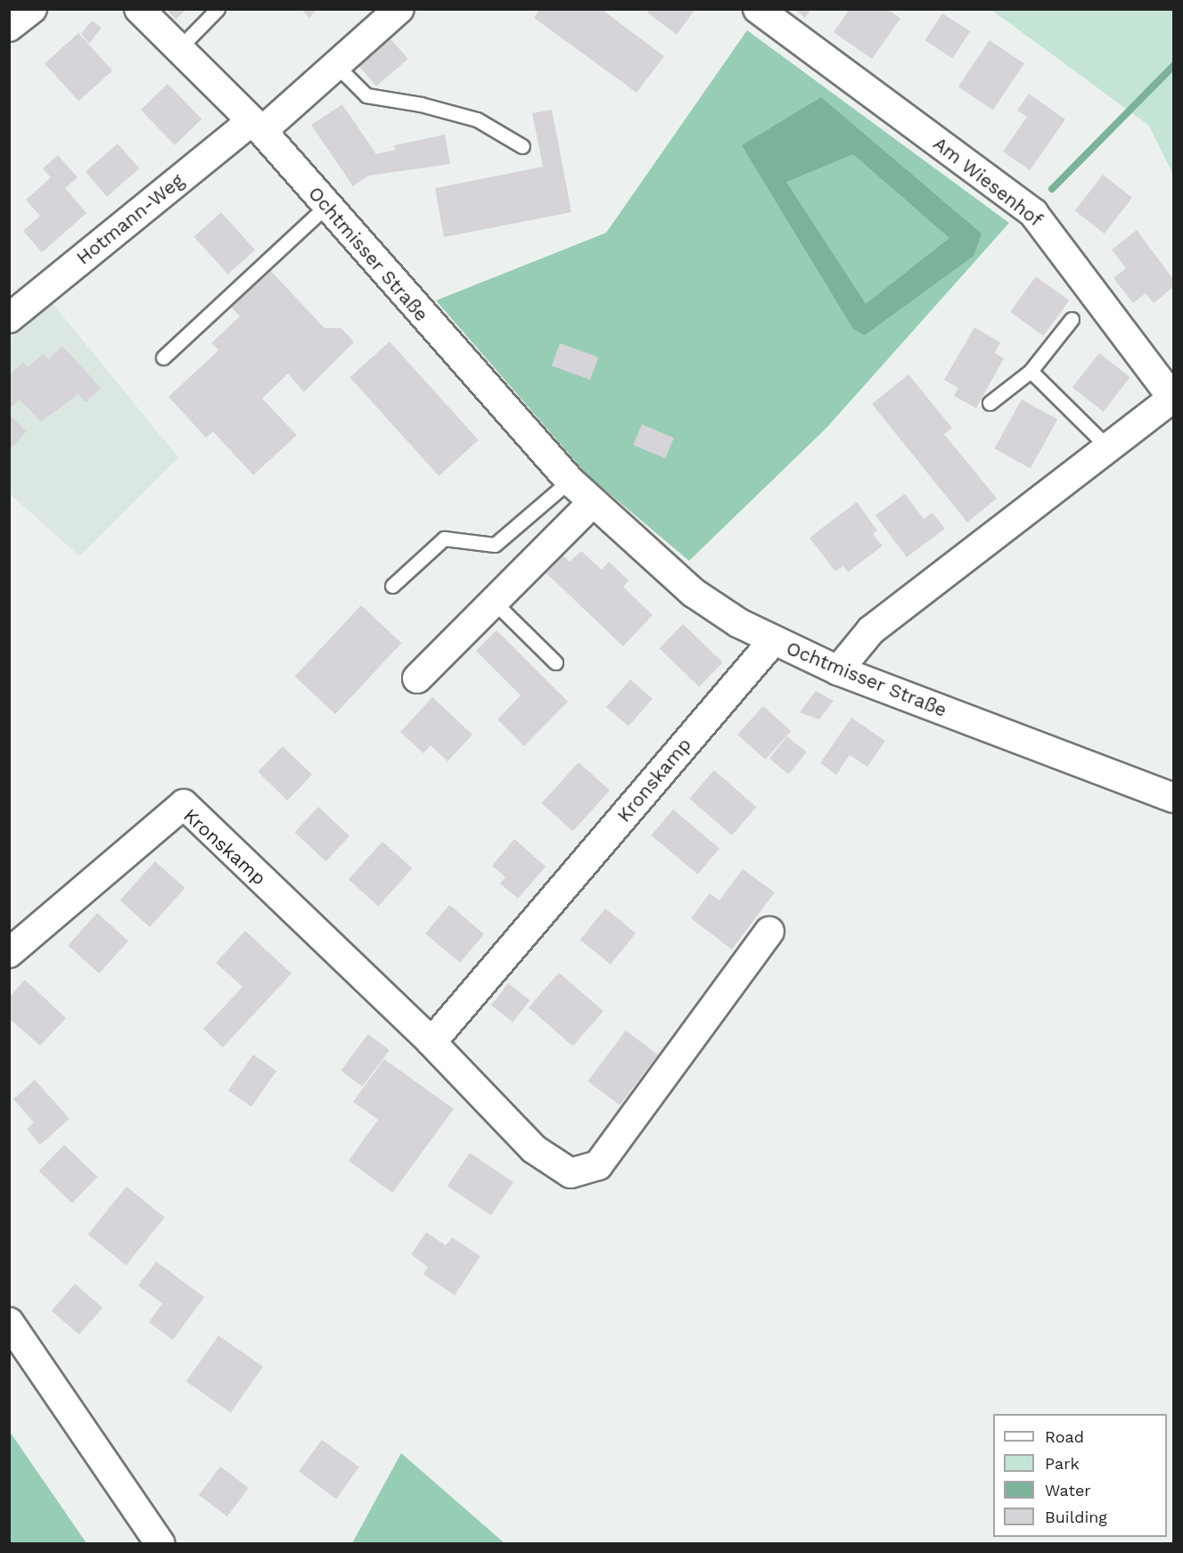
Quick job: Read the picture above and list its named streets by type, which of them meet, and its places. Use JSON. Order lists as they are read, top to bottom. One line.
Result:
{"streets":{"street":["Am Wiesenhof","Hotmann-Weg","Ochtmisser Straße","Kronskamp"]},"crossings":[["Am Wiesenhof","Ochtmisser Straße"],["Hotmann-Weg","Ochtmisser Straße"],["Ochtmisser Straße","Kronskamp"]],"legend":["Road","Park","Water","Building"]}
